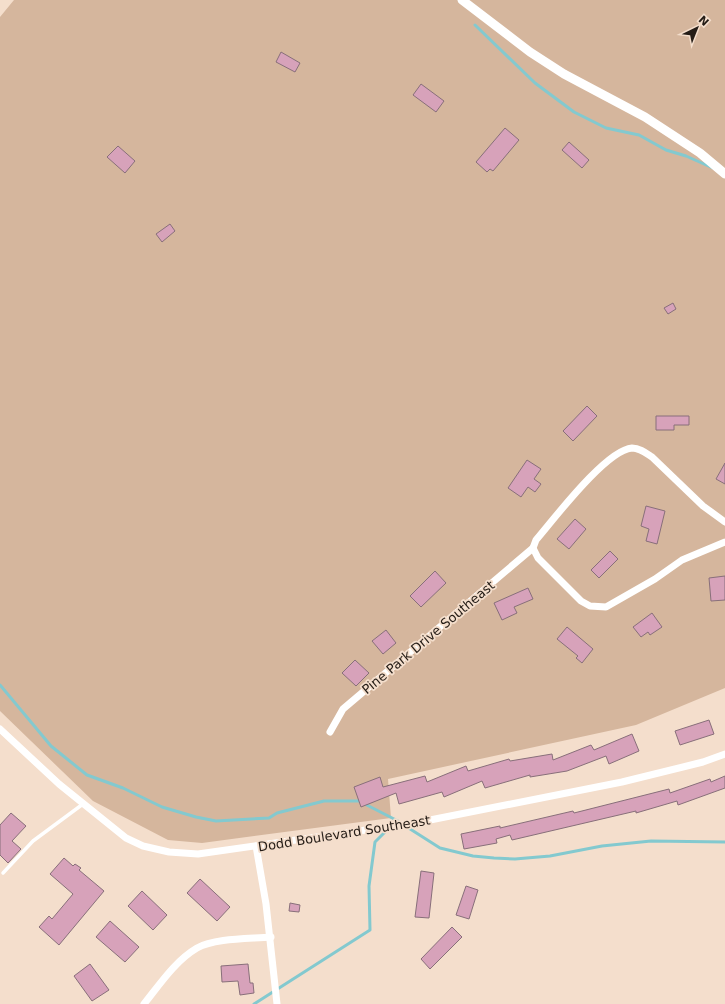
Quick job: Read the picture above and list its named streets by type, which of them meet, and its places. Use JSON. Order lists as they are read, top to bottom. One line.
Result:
{"streets":{"street":["Pine Park Drive Southeast","Dodd Boulevard Southeast"]},"north":"top right"}
